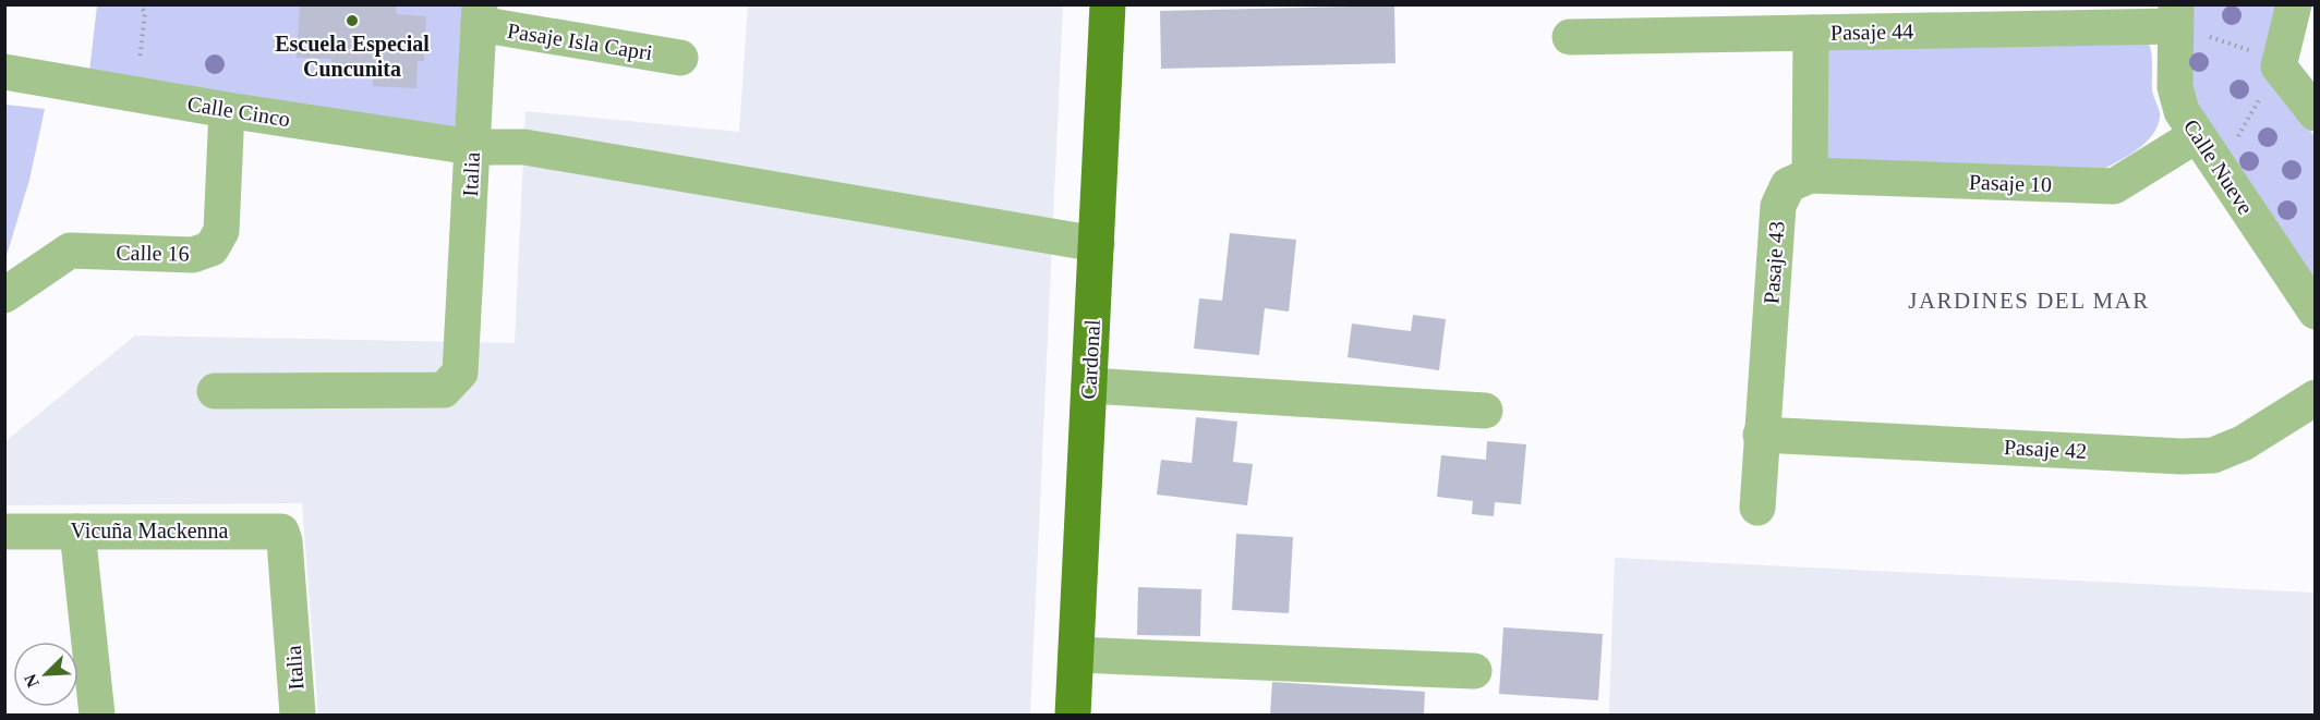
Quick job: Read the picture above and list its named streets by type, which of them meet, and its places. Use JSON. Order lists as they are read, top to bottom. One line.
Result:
{"streets":{"main road":["Cardonal"],"street":["Pasaje 44","Pasaje Isla Capri","Calle Cinco","Calle Nueve","Italia","Pasaje 10","Calle 16","Pasaje 43","Pasaje 42","Vicuña Mackenna"]},"crossings":[["Pasaje 44","Calle Nueve"],["Pasaje Isla Capri","Italia"],["Calle Cinco","Italia"],["Calle Cinco","Calle 16"],["Calle Cinco","Cardonal"],["Calle Nueve","Pasaje 10"],["Italia","Vicuña Mackenna"],["Pasaje 10","Pasaje 43"],["Pasaje 43","Pasaje 42"]],"districts":["JARDINES DEL MAR"],"places":["Escuela Especial Cuncunita"],"north":"bottom left"}
